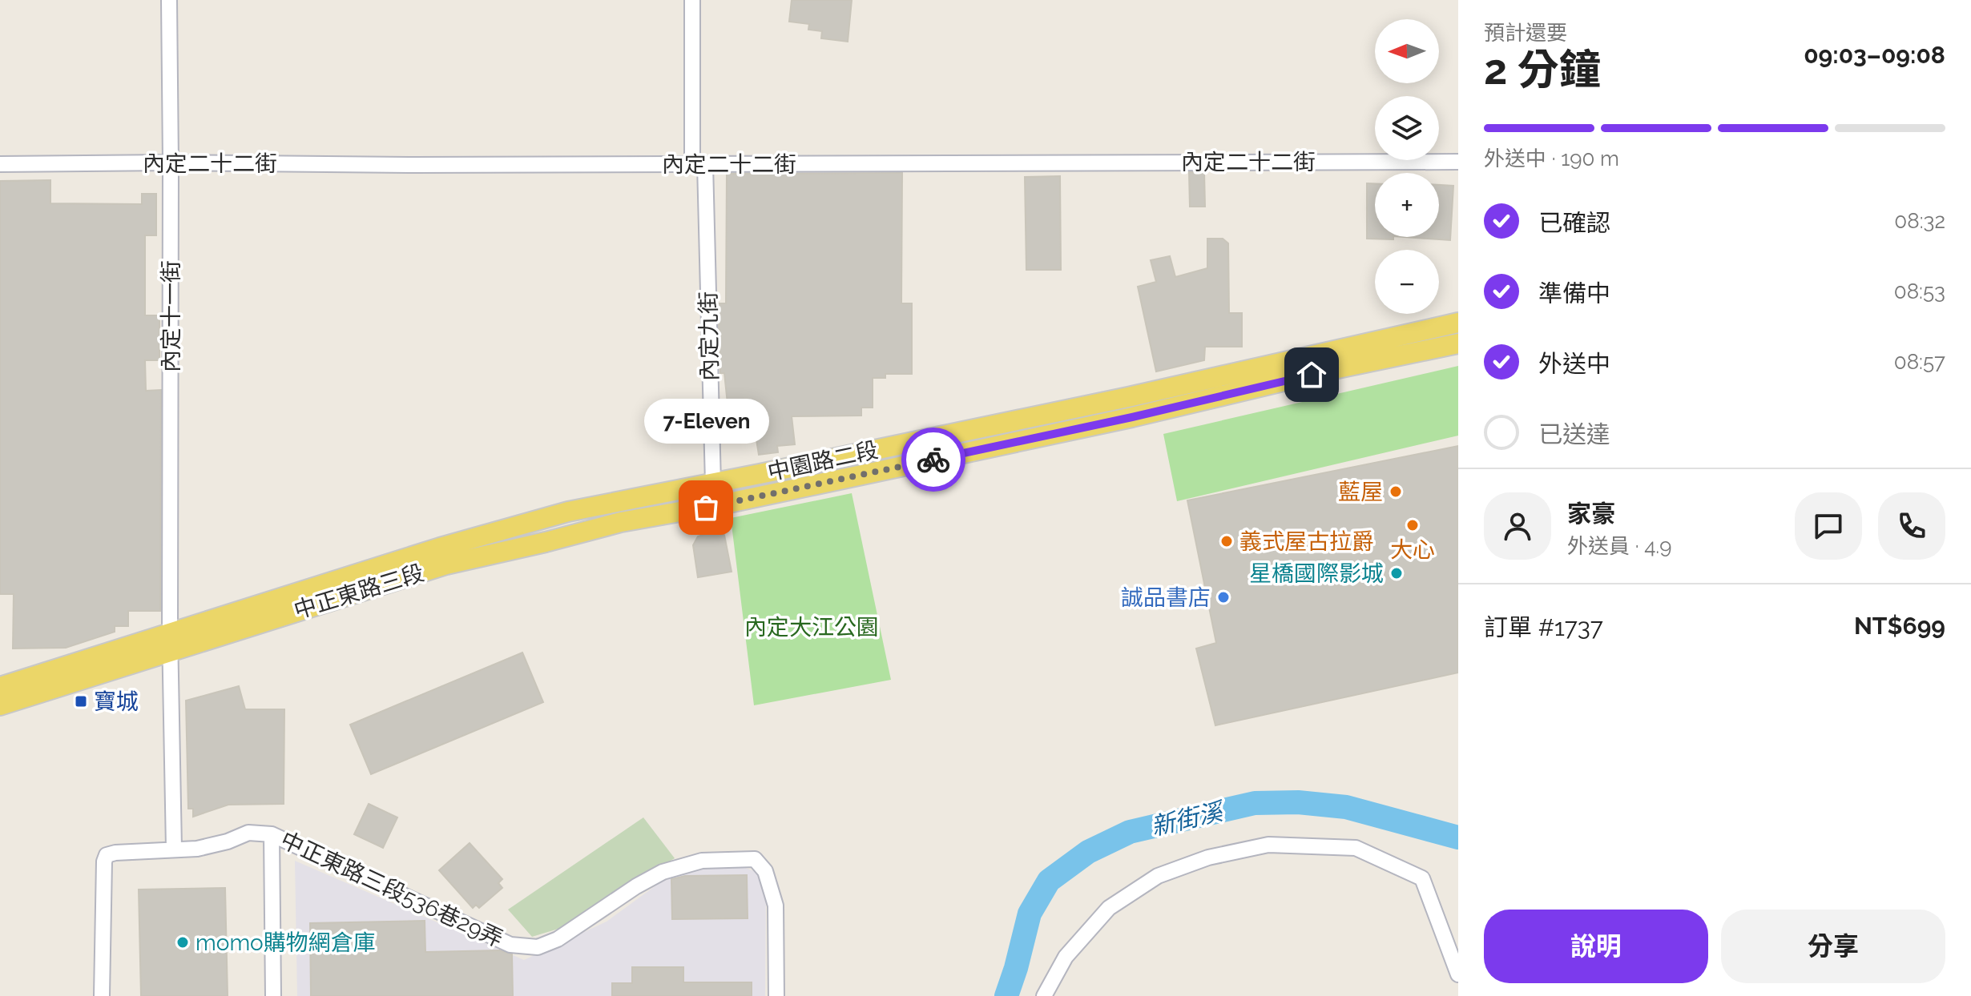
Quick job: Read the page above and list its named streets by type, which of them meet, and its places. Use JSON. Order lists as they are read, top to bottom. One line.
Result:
{"streets":{"main road":["中園路二段","中正東路三段"],"street":["內定二十二街","內定十一街","內定九街","中正東路三段536巷29弄"]},"crossings":[["內定二十二街","內定十一街"],["內定二十二街","內定九街"],["內定十一街","中園路二段"],["內定十一街","中正東路三段"],["內定十一街","中正東路三段536巷29弄"],["內定九街","中園路二段"],["內定九街","中正東路三段"],["中園路二段","中正東路三段"]],"water":["新街溪"],"parks":["內定大江公園"],"places":{"other":["藍屋","7-Eleven","大心","義式屋古拉爵","星橋國際影城","誠品書店","momo購物網倉庫"],"transit":["寶城"]},"north":"left","page":{"heading":["2 分鐘","預計還要","09:03–09:08"],"panel":["家豪","外送員 · 4.9","訂單 #1737","NT$699"],"map_buttons":["+","−"],"bar":"外送中 · 190 m","list":[["已確認","08:32"],["準備中","08:53"],["外送中","08:57"],"已送達"],"bubble":"7-Eleven","buttons":["說明","分享"]}}
